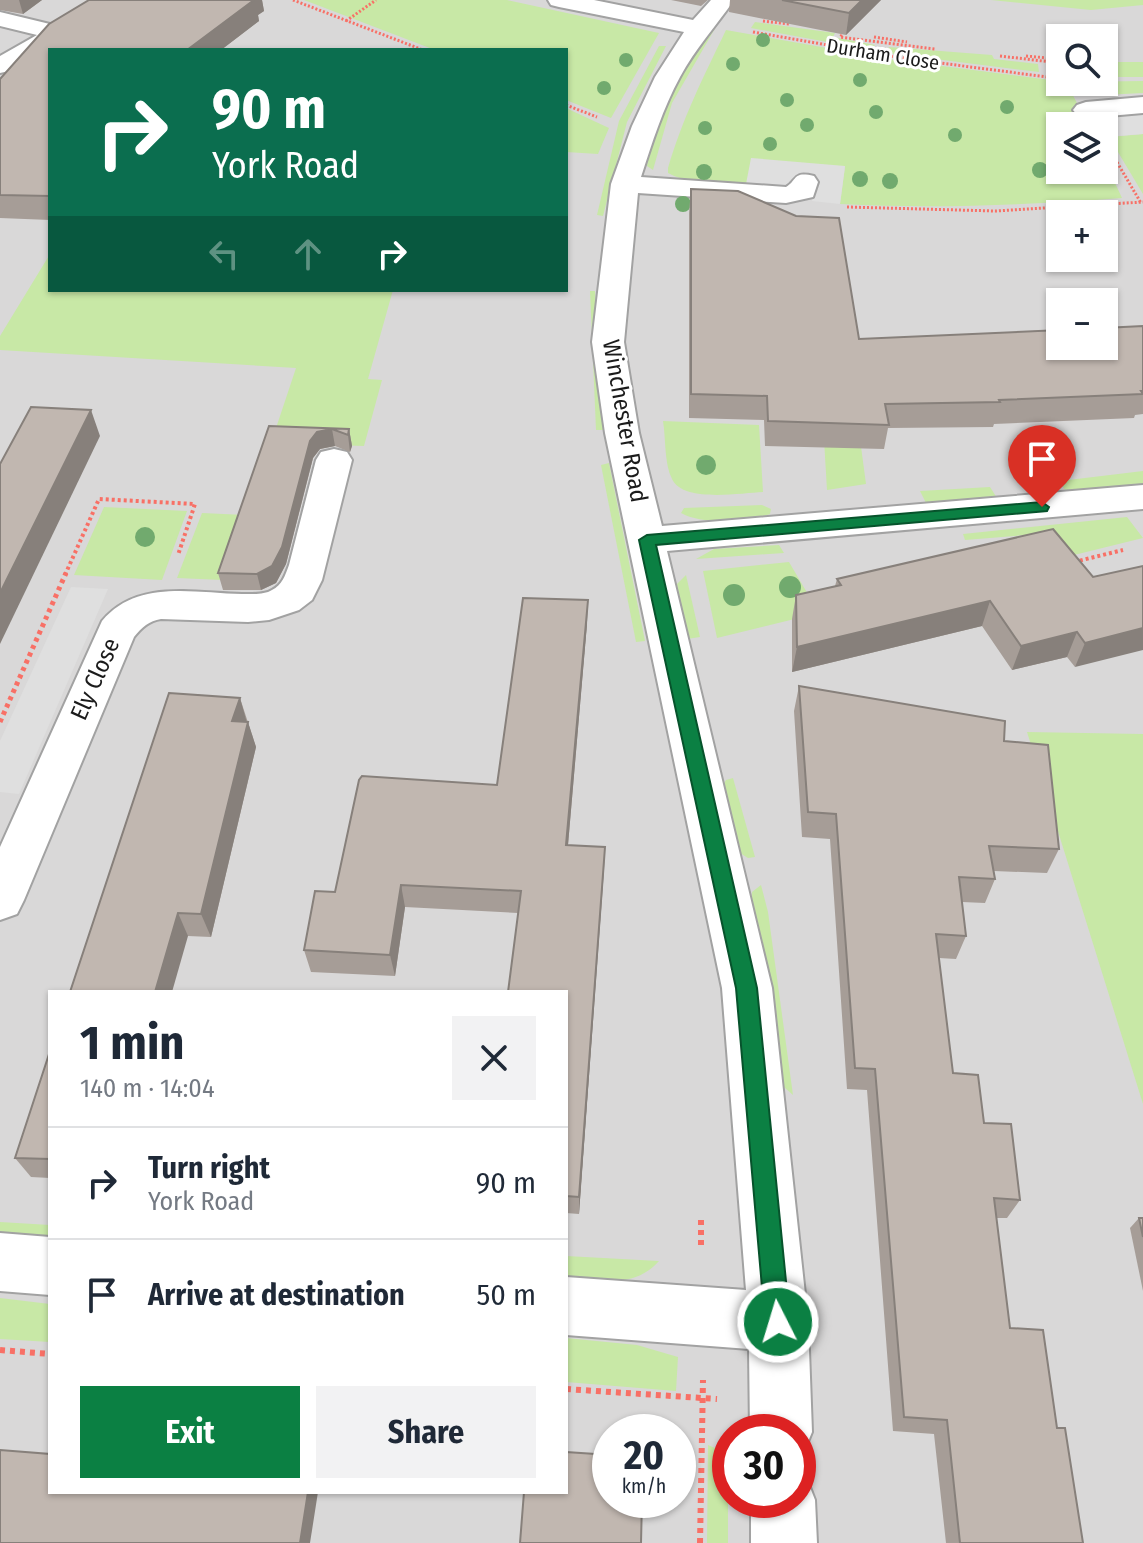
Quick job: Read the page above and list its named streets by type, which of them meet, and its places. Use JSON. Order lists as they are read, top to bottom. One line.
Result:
{"streets":{"street":["Winchester Road","Ely Close"],"path":["Durham Close"]},"crossings":[["Durham Close","Winchester Road"]],"page":{"map_buttons":["+","−"],"turn":["90 m","York Road"],"heading":["1 min","140 m · 14:04"],"list":[{"name":"Turn right","note":"York Road","value":"90 m"},{"name":"Arrive at destination","value":"50 m"}],"buttons":["Exit","Share"],"speed":"20 km/h","limit":"30"}}
